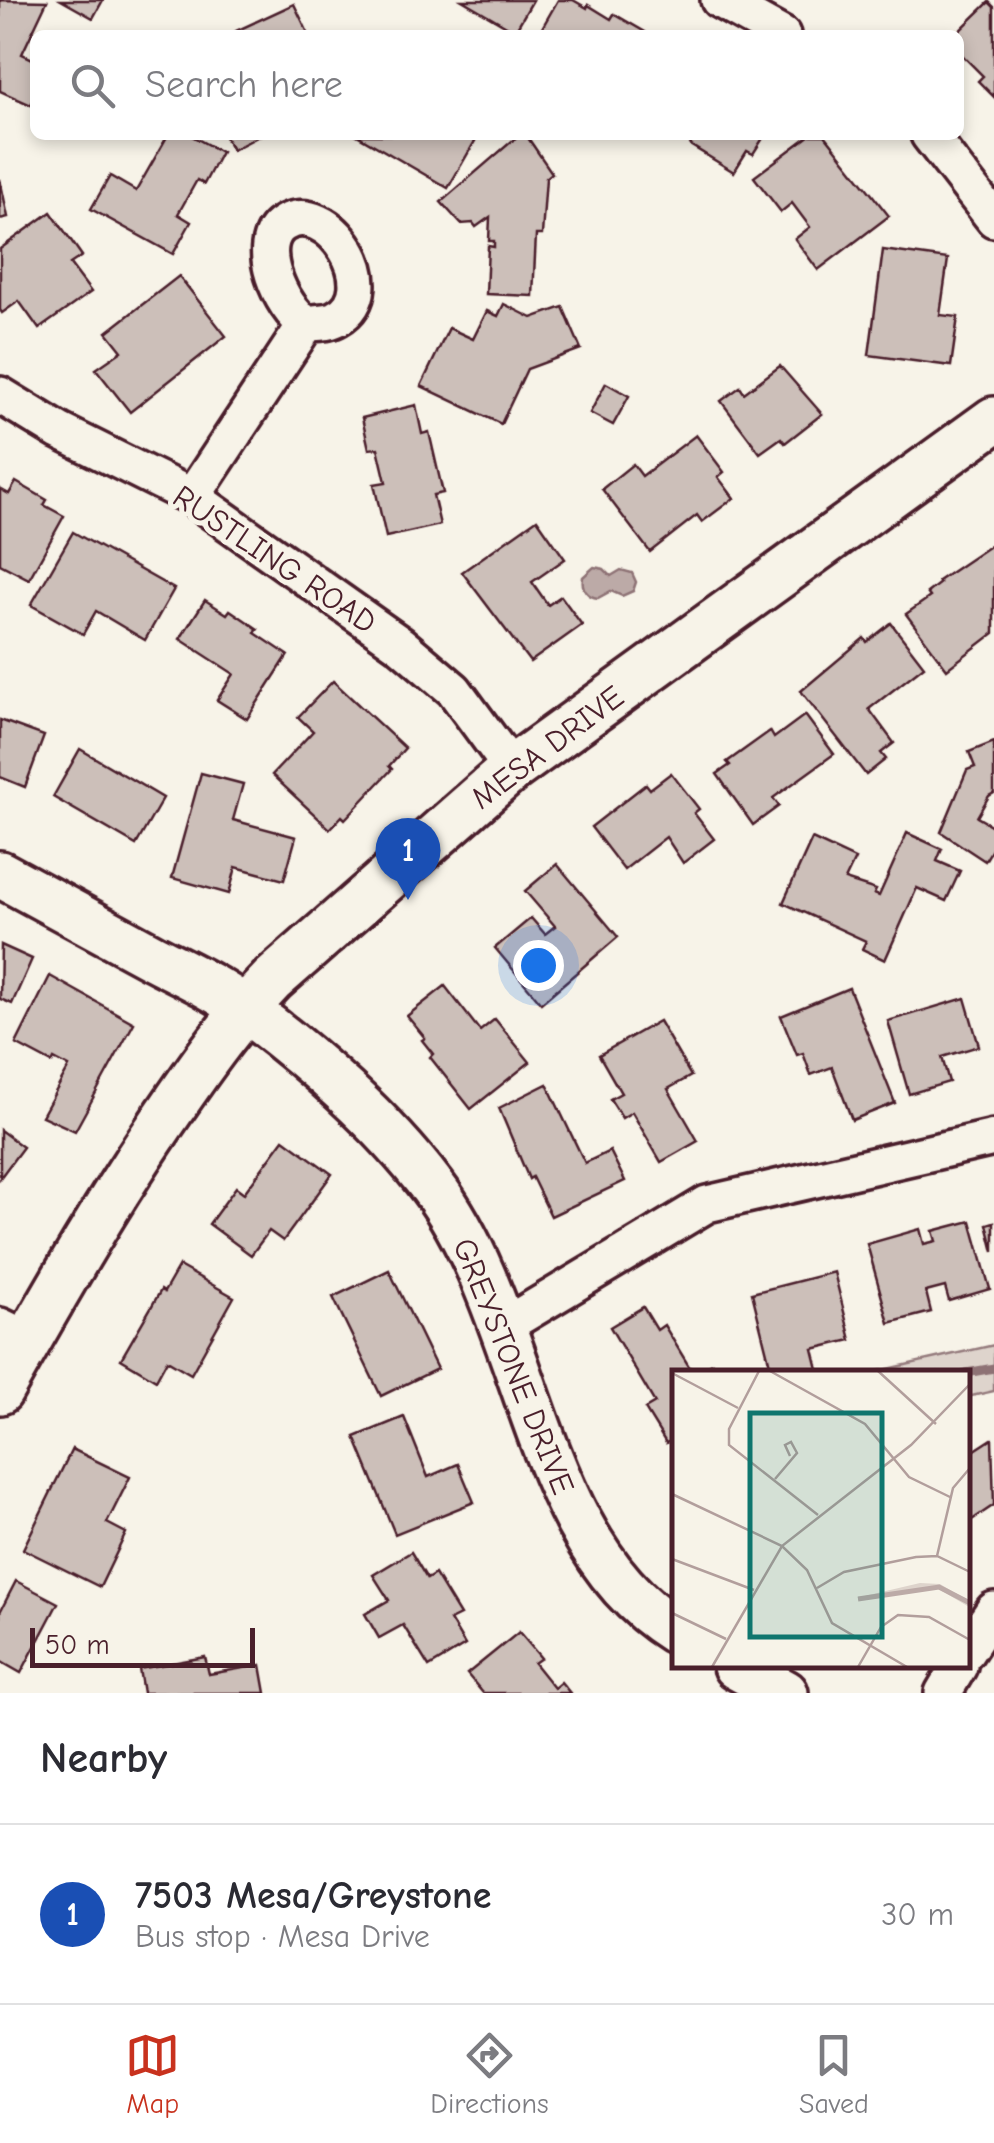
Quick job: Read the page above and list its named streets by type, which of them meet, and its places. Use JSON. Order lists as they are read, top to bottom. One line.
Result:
{"streets":{"street":["RUSTLING ROAD","MESA DRIVE","GREYSTONE DRIVE"]},"crossings":[["RUSTLING ROAD","MESA DRIVE"],["MESA DRIVE","GREYSTONE DRIVE"]],"scale_bar":"50 m","page":{"search":"Search here","pins":"1","scale":"50 m","heading":"Nearby","list":[{"mark":"1","name":"7503 Mesa/Greystone","note":"Bus stop · Mesa Drive","value":"30 m"}],"nav":["Map","Directions","Saved"]}}
